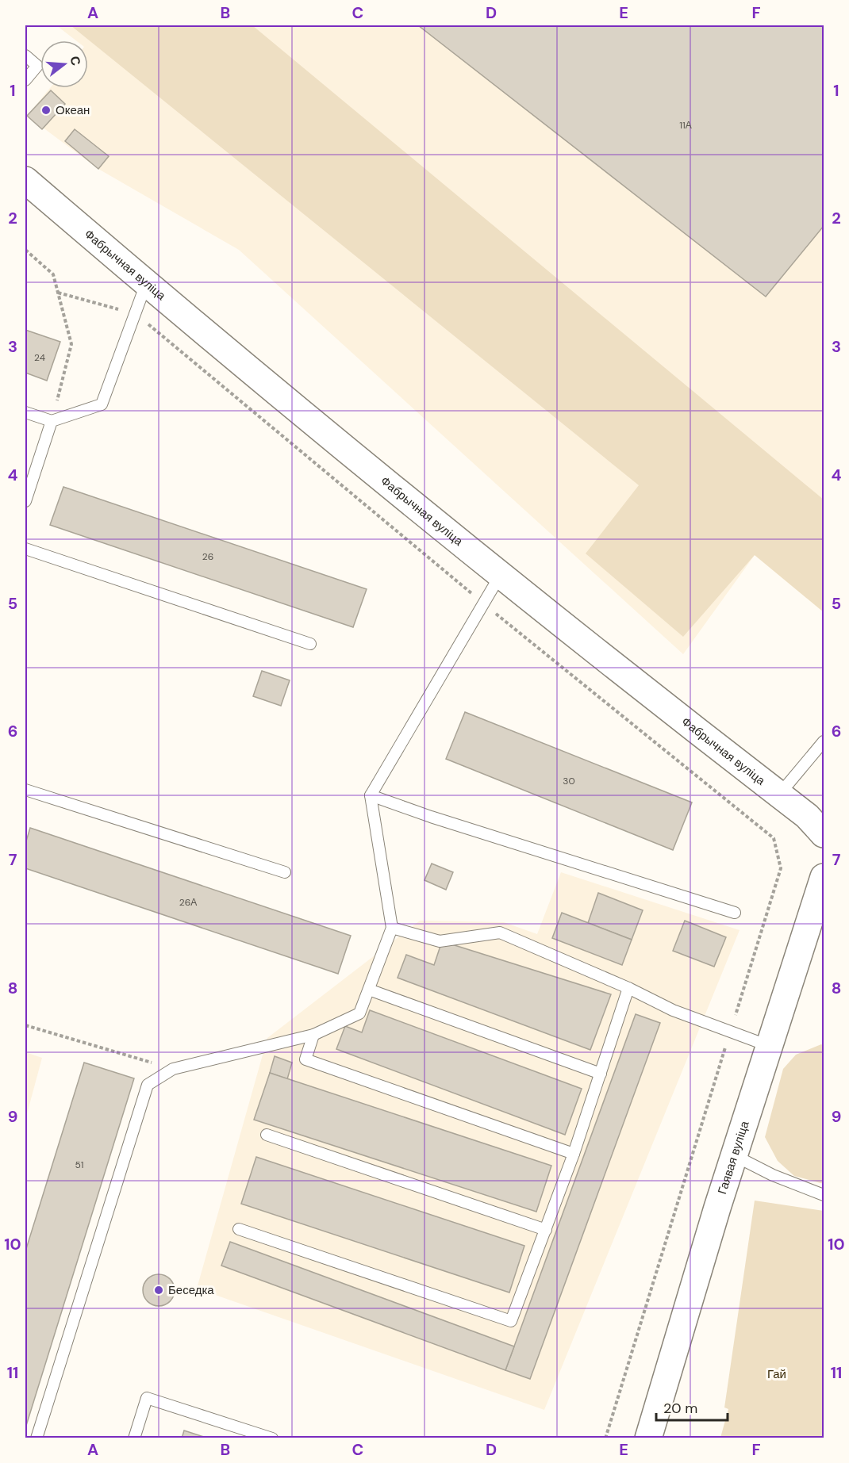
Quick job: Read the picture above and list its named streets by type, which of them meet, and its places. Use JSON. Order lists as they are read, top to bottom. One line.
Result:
{"streets":{"main road":["Фабрычная вуліца","Гаявая вуліца"]},"parks":["Гай"],"places":["Океан","Беседка"],"house_numbers":["11А","24","26","30","26А","51"],"scale_bar":"20 m","north":"right","grid":{"columns":["A","B","C","D","E","F"],"rows":["1","2","3","4","5","6","7","8","9","10","11"]}}
